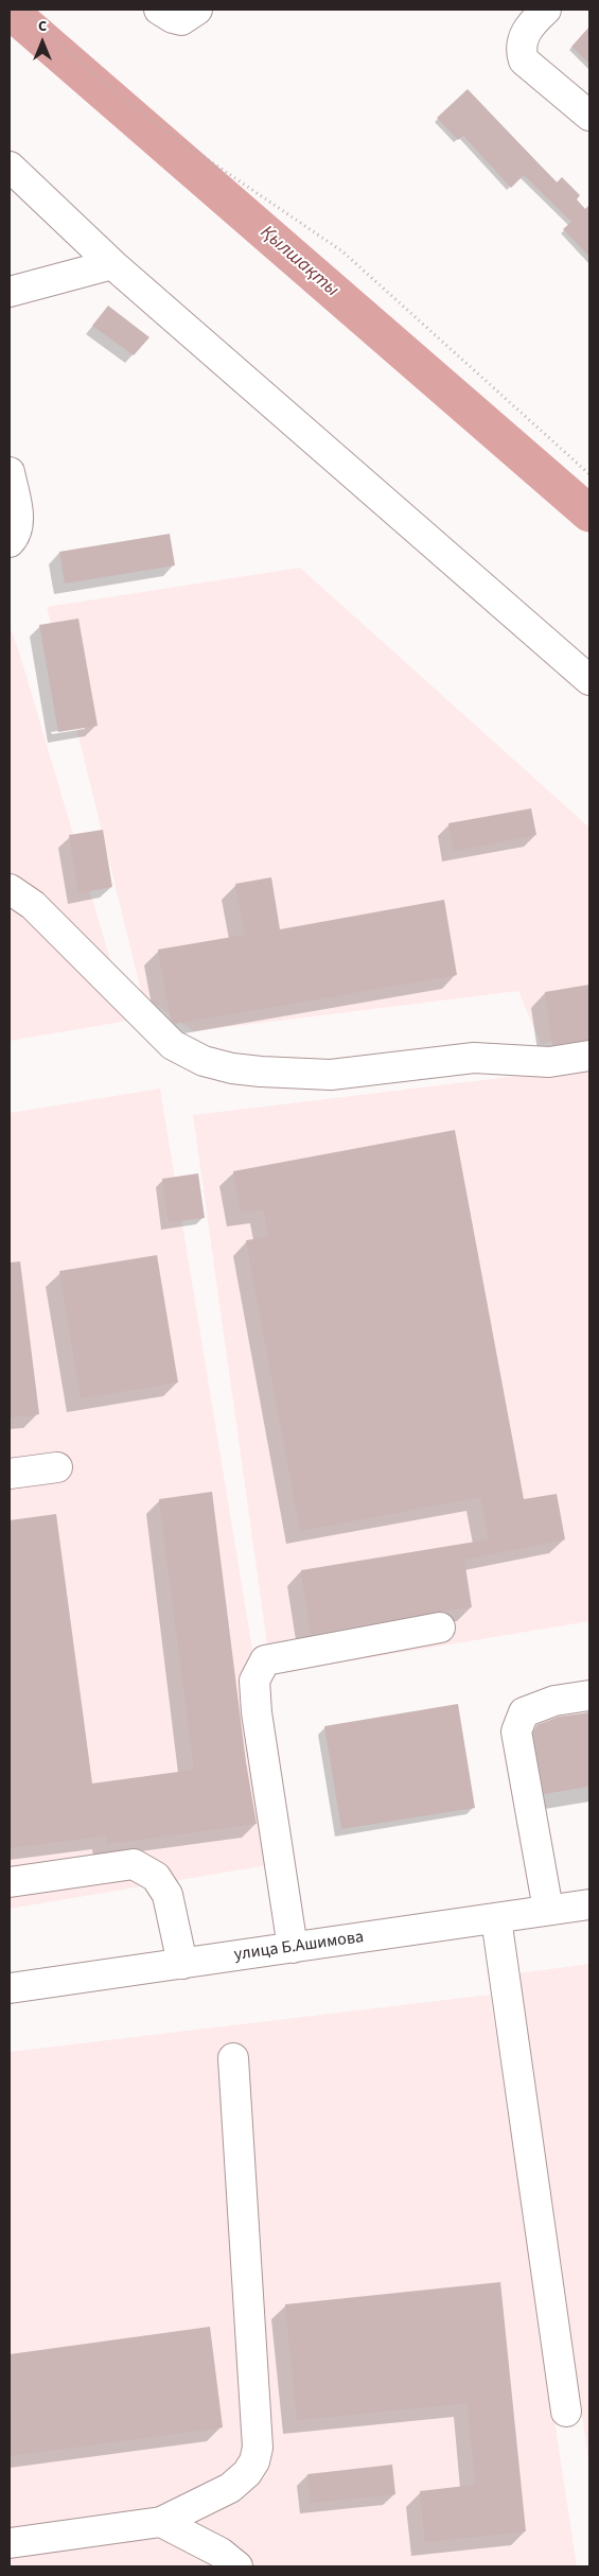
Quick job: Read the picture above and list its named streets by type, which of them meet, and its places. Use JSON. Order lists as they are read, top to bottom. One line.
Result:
{"streets":{"street":["улица Б.Ашимова"]},"water":["Қылшақты"],"north":"top"}
